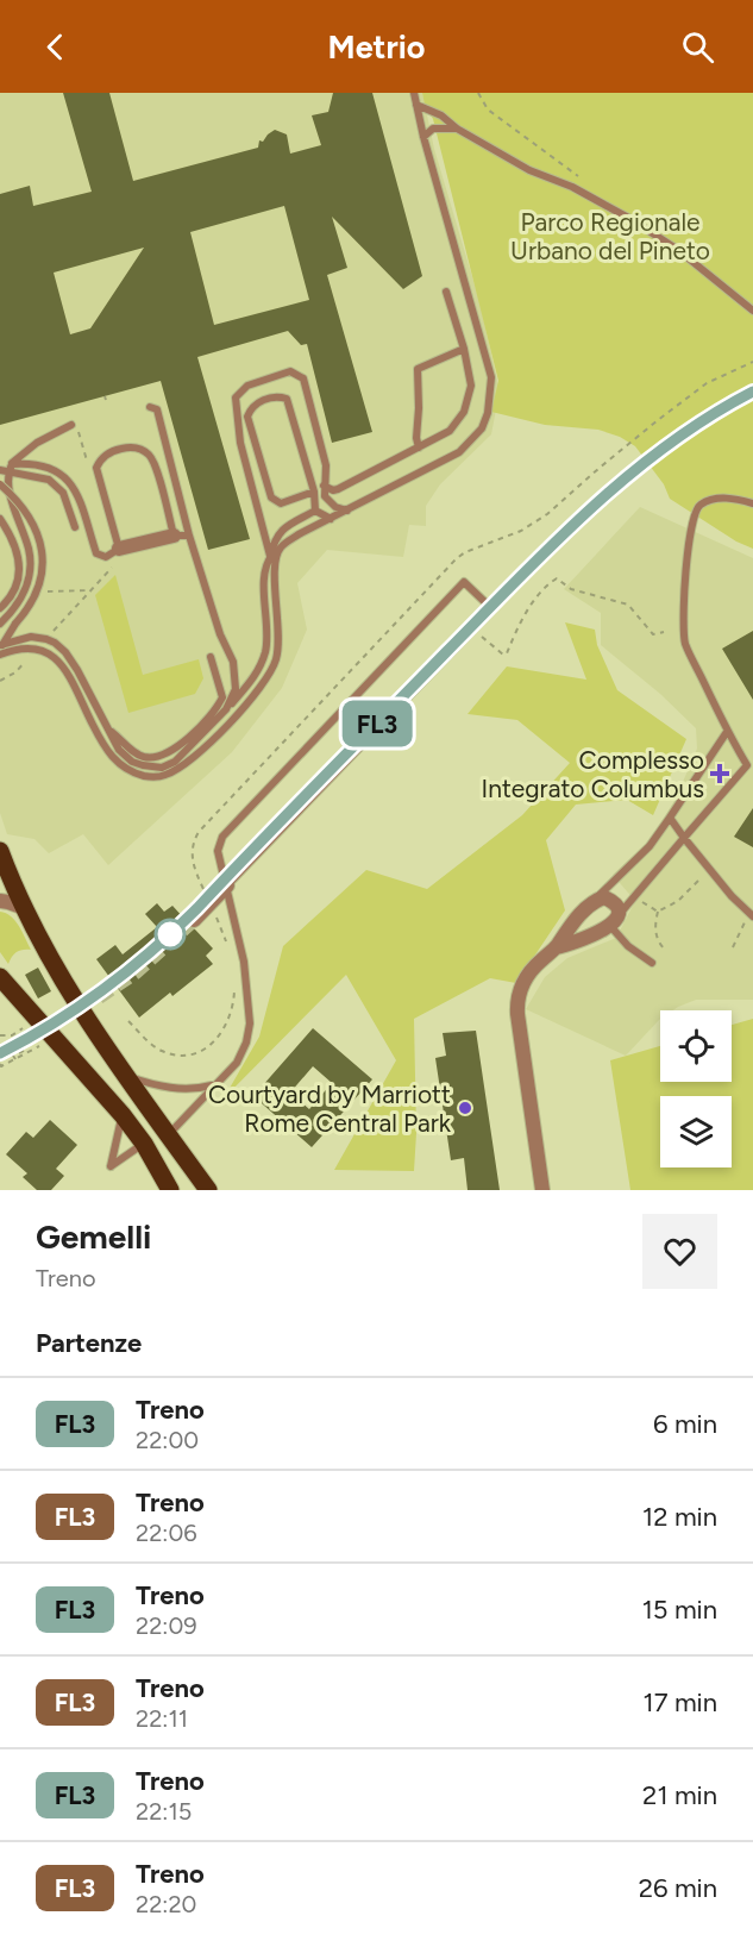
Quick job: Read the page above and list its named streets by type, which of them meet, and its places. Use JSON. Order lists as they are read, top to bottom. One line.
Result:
{"parks":["Parco Regionale Urbano del Pineto"],"places":{"health":["Complesso Integrato Columbus"],"other":["Courtyard by Marriott Rome Central Park"]},"page":{"header":"Metrio","on_map":"FL3","heading":[["Gemelli","Treno"],"Partenze"],"list":[{"mark":"FL3","name":"Treno","note":"22:00","value":"6 min"},{"mark":"FL3","name":"Treno","note":"22:06","value":"12 min"},{"mark":"FL3","name":"Treno","note":"22:09","value":"15 min"},{"mark":"FL3","name":"Treno","note":"22:11","value":"17 min"},{"mark":"FL3","name":"Treno","note":"22:15","value":"21 min"},{"mark":"FL3","name":"Treno","note":"22:20","value":"26 min"}]}}
